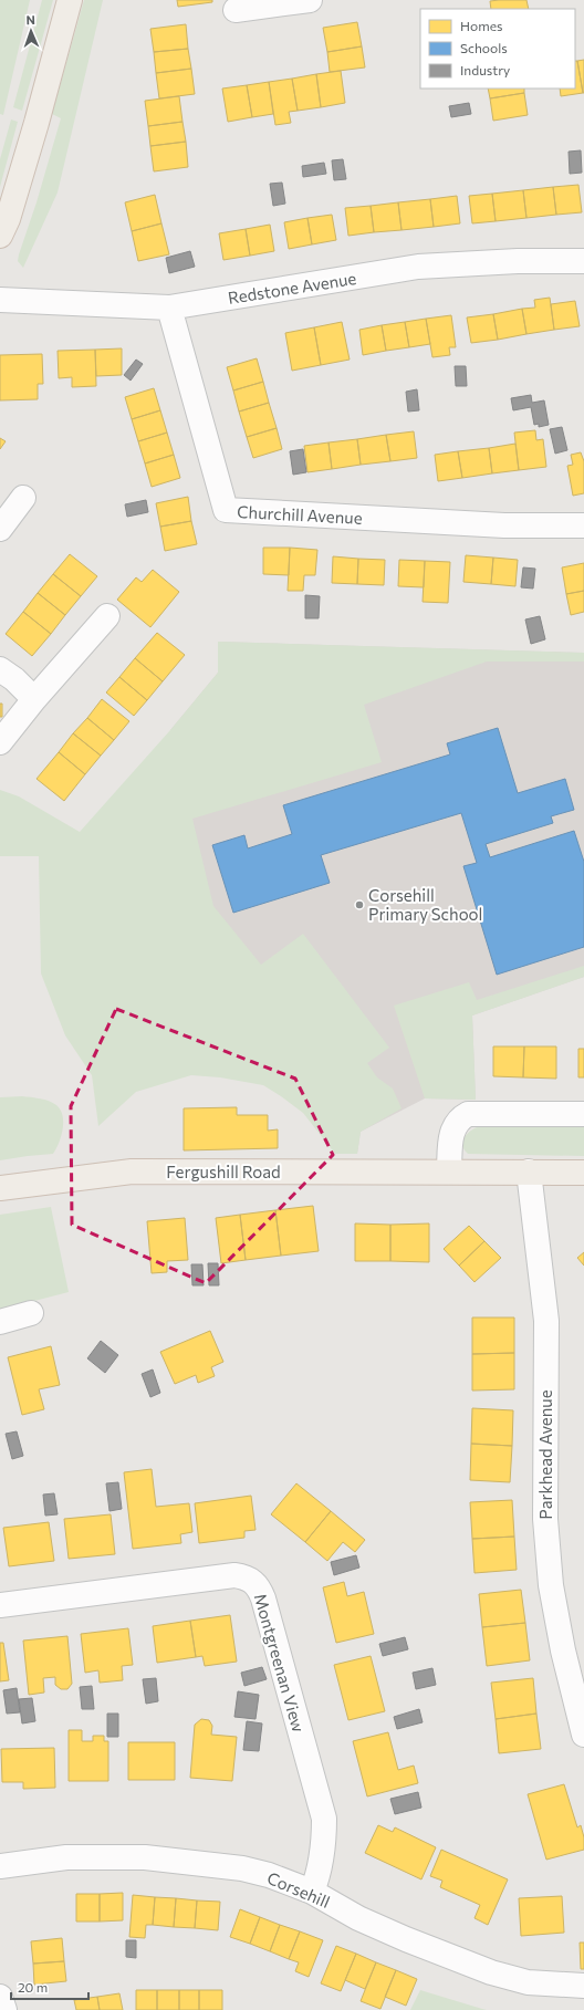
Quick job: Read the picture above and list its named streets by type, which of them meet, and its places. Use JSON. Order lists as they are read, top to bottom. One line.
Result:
{"streets":{"main road":["Fergushill Road"],"street":["Redstone Avenue","Churchill Avenue","Parkhead Avenue","Montgreenan View","Corsehill"]},"crossings":[["Redstone Avenue","Churchill Avenue"],["Fergushill Road","Parkhead Avenue"],["Montgreenan View","Corsehill"]],"places":["Corsehill Primary School"],"legend":["Homes","Schools","Industry"],"scale_bar":"20 m","north":"top"}
